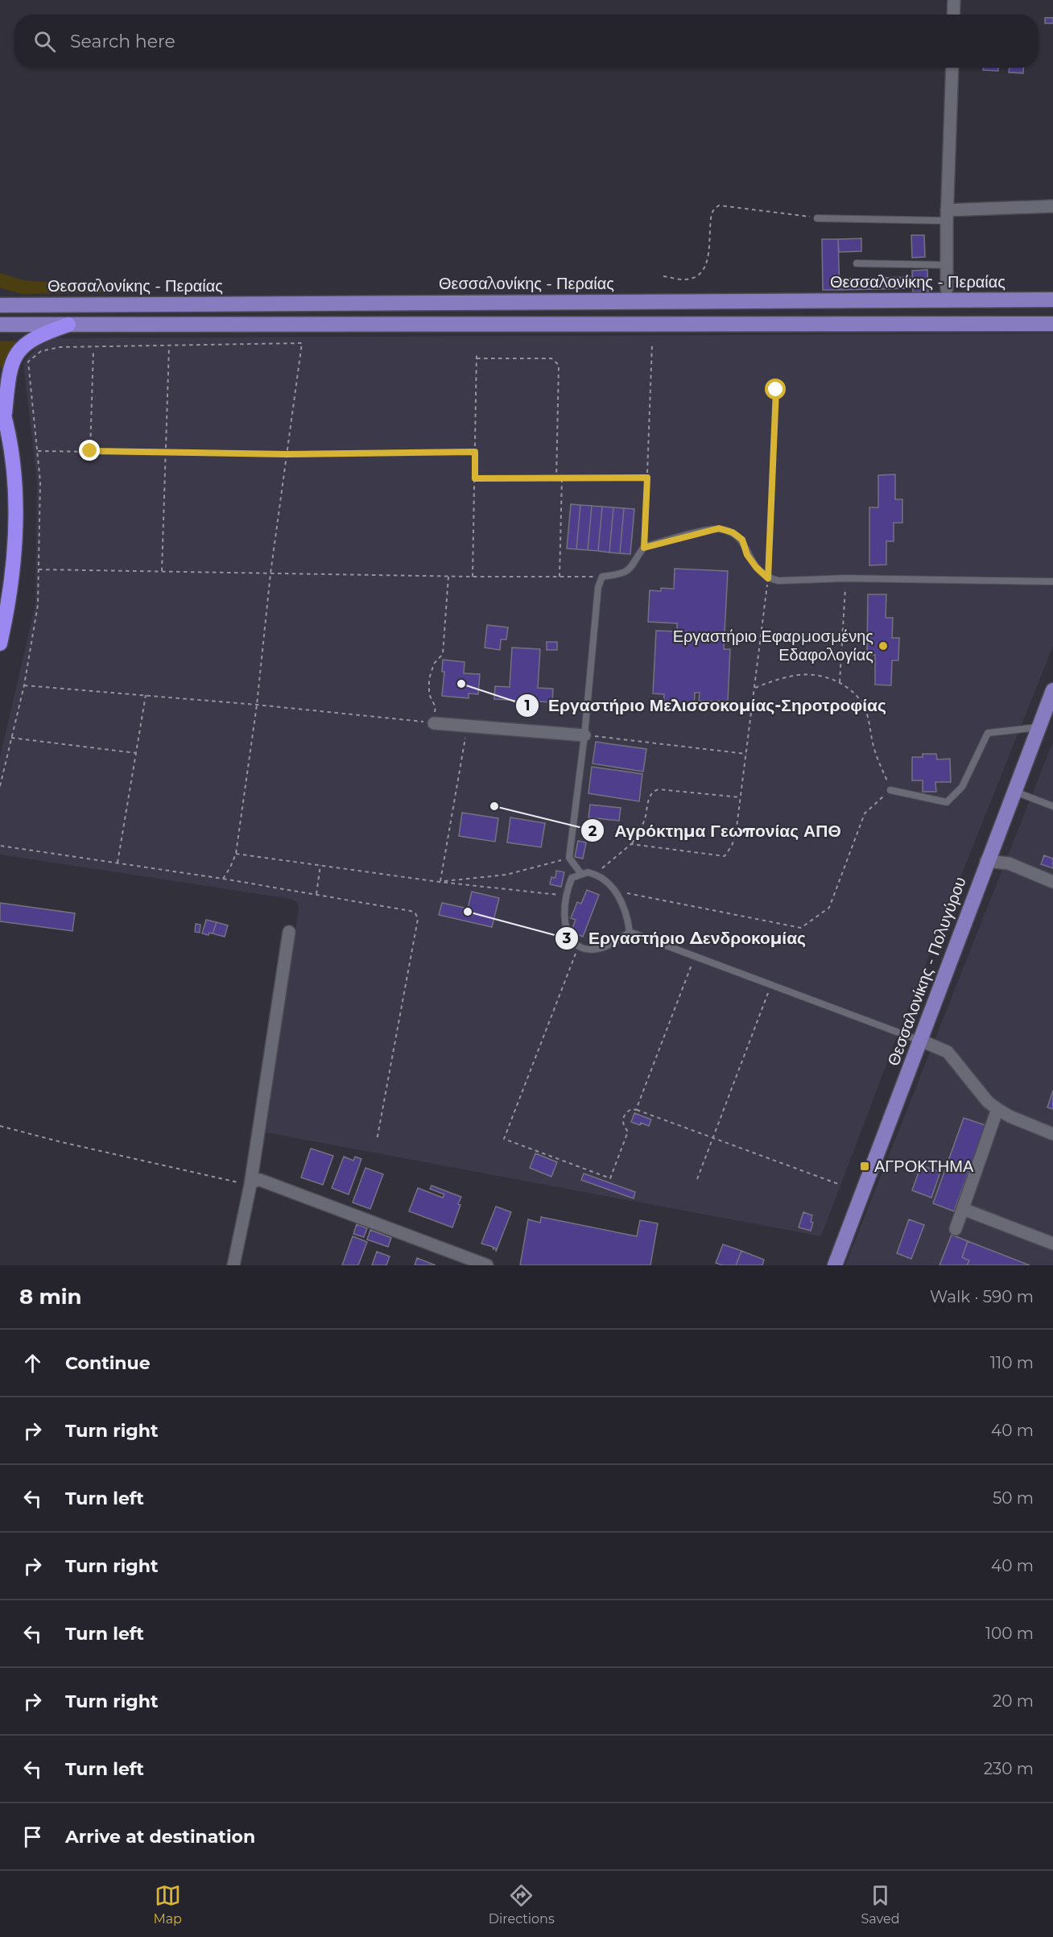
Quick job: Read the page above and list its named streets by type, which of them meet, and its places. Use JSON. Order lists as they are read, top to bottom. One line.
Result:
{"streets":{"main road":["Θεσσαλονίκης - Περαίας","Θεσσαλονίκης - Πολυγύρου"]},"places":{"other":["Εργαστήριο Εφαρμοσμένης Εδαφολογίας","Εργαστήριο Μελισσοκομίας-Σηροτροφίας","Αγρόκτημα Γεωπονίας ΑΠΘ","Εργαστήριο Δενδροκομίας"],"transit":["ΑΓΡΟΚΤΗΜΑ"]},"page":{"search":"Search here","heading":["8 min","Walk · 590 m"],"list":[["Continue","110 m"],["Turn right","40 m"],["Turn left","50 m"],["Turn right","40 m"],["Turn left","100 m"],["Turn right","20 m"],["Turn left","230 m"],"Arrive at destination"],"nav":["Map","Directions","Saved"]}}
